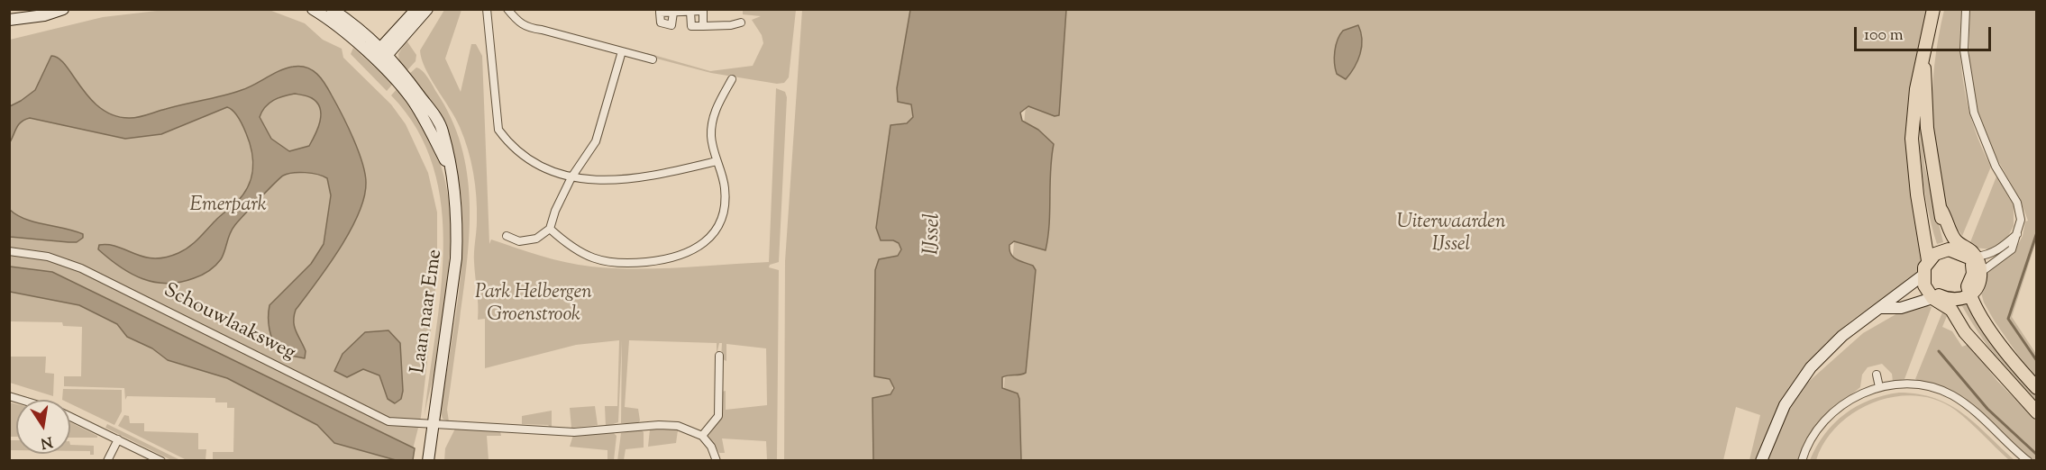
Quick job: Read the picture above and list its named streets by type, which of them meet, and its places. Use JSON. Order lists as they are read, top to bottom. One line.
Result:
{"streets":{"street":["Laan naar Eme","Schouwlaaksweg"]},"crossings":[["Laan naar Eme","Schouwlaaksweg"]],"water":["IJssel"],"parks":["Emerpark","Uiterwaarden IJssel","Park Helbergen Groenstrook"],"scale_bar":"100 m","north":"bottom"}
